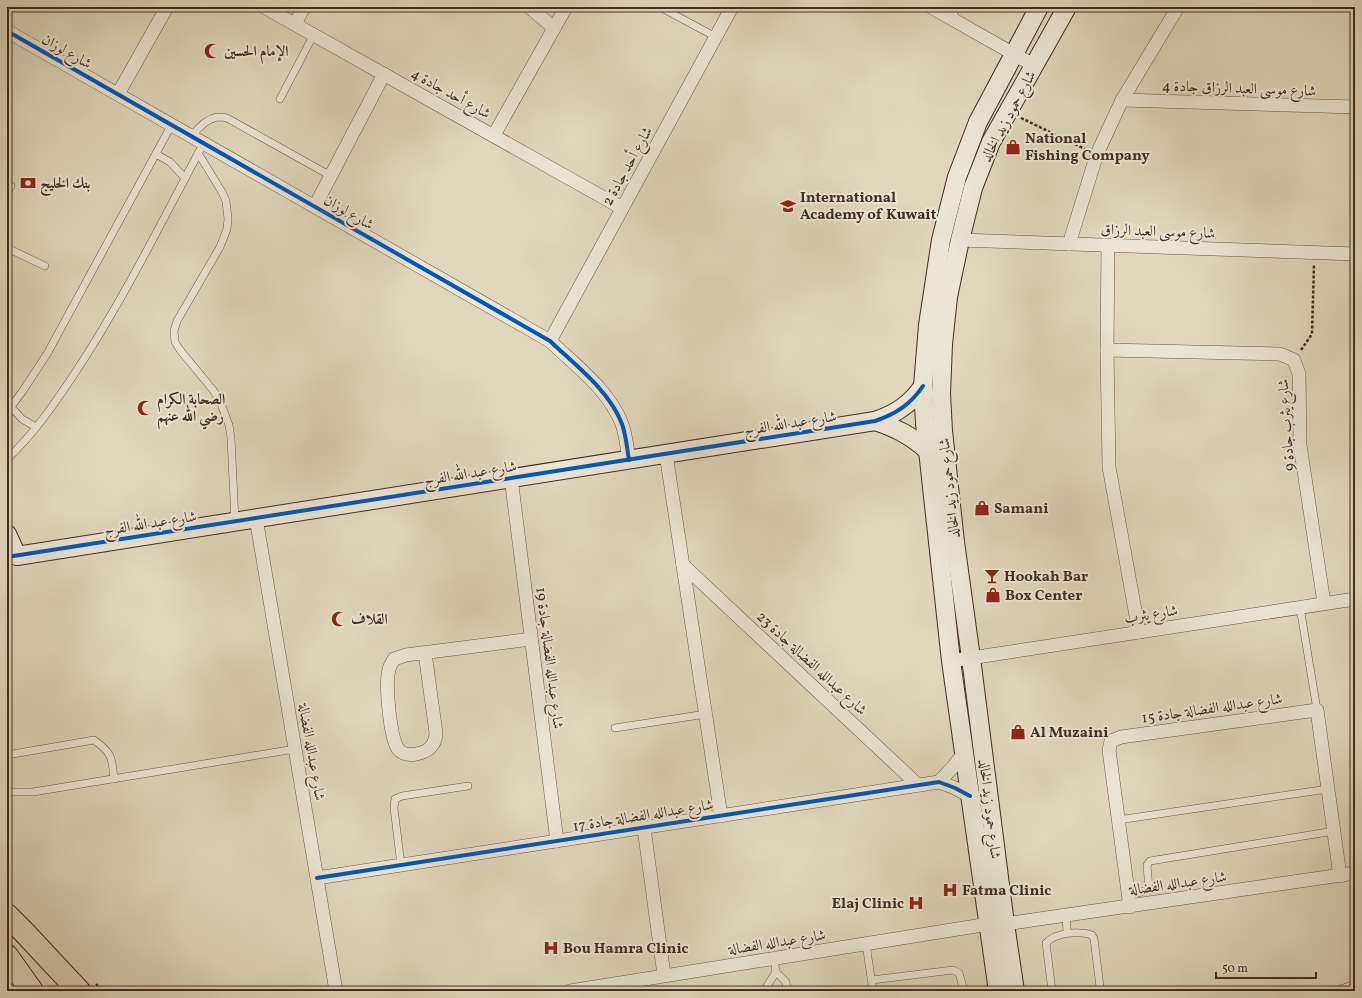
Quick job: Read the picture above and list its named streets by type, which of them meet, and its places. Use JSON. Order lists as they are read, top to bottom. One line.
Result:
{"streets":{"main road":["شارع حمود زيد الخالد","شارع عبد الله الفرج"],"street":["شارع لوزان","شارع موسى العبد الرزاق جادة 4","شارع أحد جادة 4","شارع أحد جادة 2","شارع موسى العبد الرزاق","شارع يثرب جادة 9","شارع يثرب","شارع عبدالله الفضالة جادة 19","شارع عبدالله الفضالة جادة 23","شارع عبدالله الفضالة جادة 15","شارع عبدالله الفضالة","شارع عبدالله الفضالة جادة 17"]},"crossings":[["شارع لوزان","شارع أحد جادة 2"],["شارع لوزان","شارع عبد الله الفرج"],["شارع أحد جادة 4","شارع أحد جادة 2"],["شارع حمود زيد الخالد","شارع موسى العبد الرزاق"],["شارع حمود زيد الخالد","شارع عبد الله الفرج"],["شارع حمود زيد الخالد","شارع يثرب"],["شارع حمود زيد الخالد","شارع عبدالله الفضالة"],["شارع حمود زيد الخالد","شارع عبدالله الفضالة جادة 17"],["شارع عبد الله الفرج","شارع عبدالله الفضالة جادة 19"],["شارع عبد الله الفرج","شارع عبدالله الفضالة"],["شارع يثرب جادة 9","شارع يثرب"],["شارع عبدالله الفضالة جادة 19","شارع عبدالله الفضالة جادة 17"],["شارع عبدالله الفضالة جادة 23","شارع عبدالله الفضالة جادة 17"],["شارع عبدالله الفضالة جادة 15","شارع عبدالله الفضالة"],["شارع عبدالله الفضالة","شارع عبدالله الفضالة جادة 17"]],"places":{"mosque":["الإمام الحسين","الصحابة الكرام رضي الله عنهم","القلاف"],"shop":["National Fishing Company","Samani","Box Center","Al Muzaini"],"bank":["بنك الخليج"],"school or university":["International Academy of Kuwait"],"bar":["Hookah Bar"],"hospital":["Fatma Clinic","Elaj Clinic","Bou Hamra Clinic"]},"scale_bar":"50 m"}
